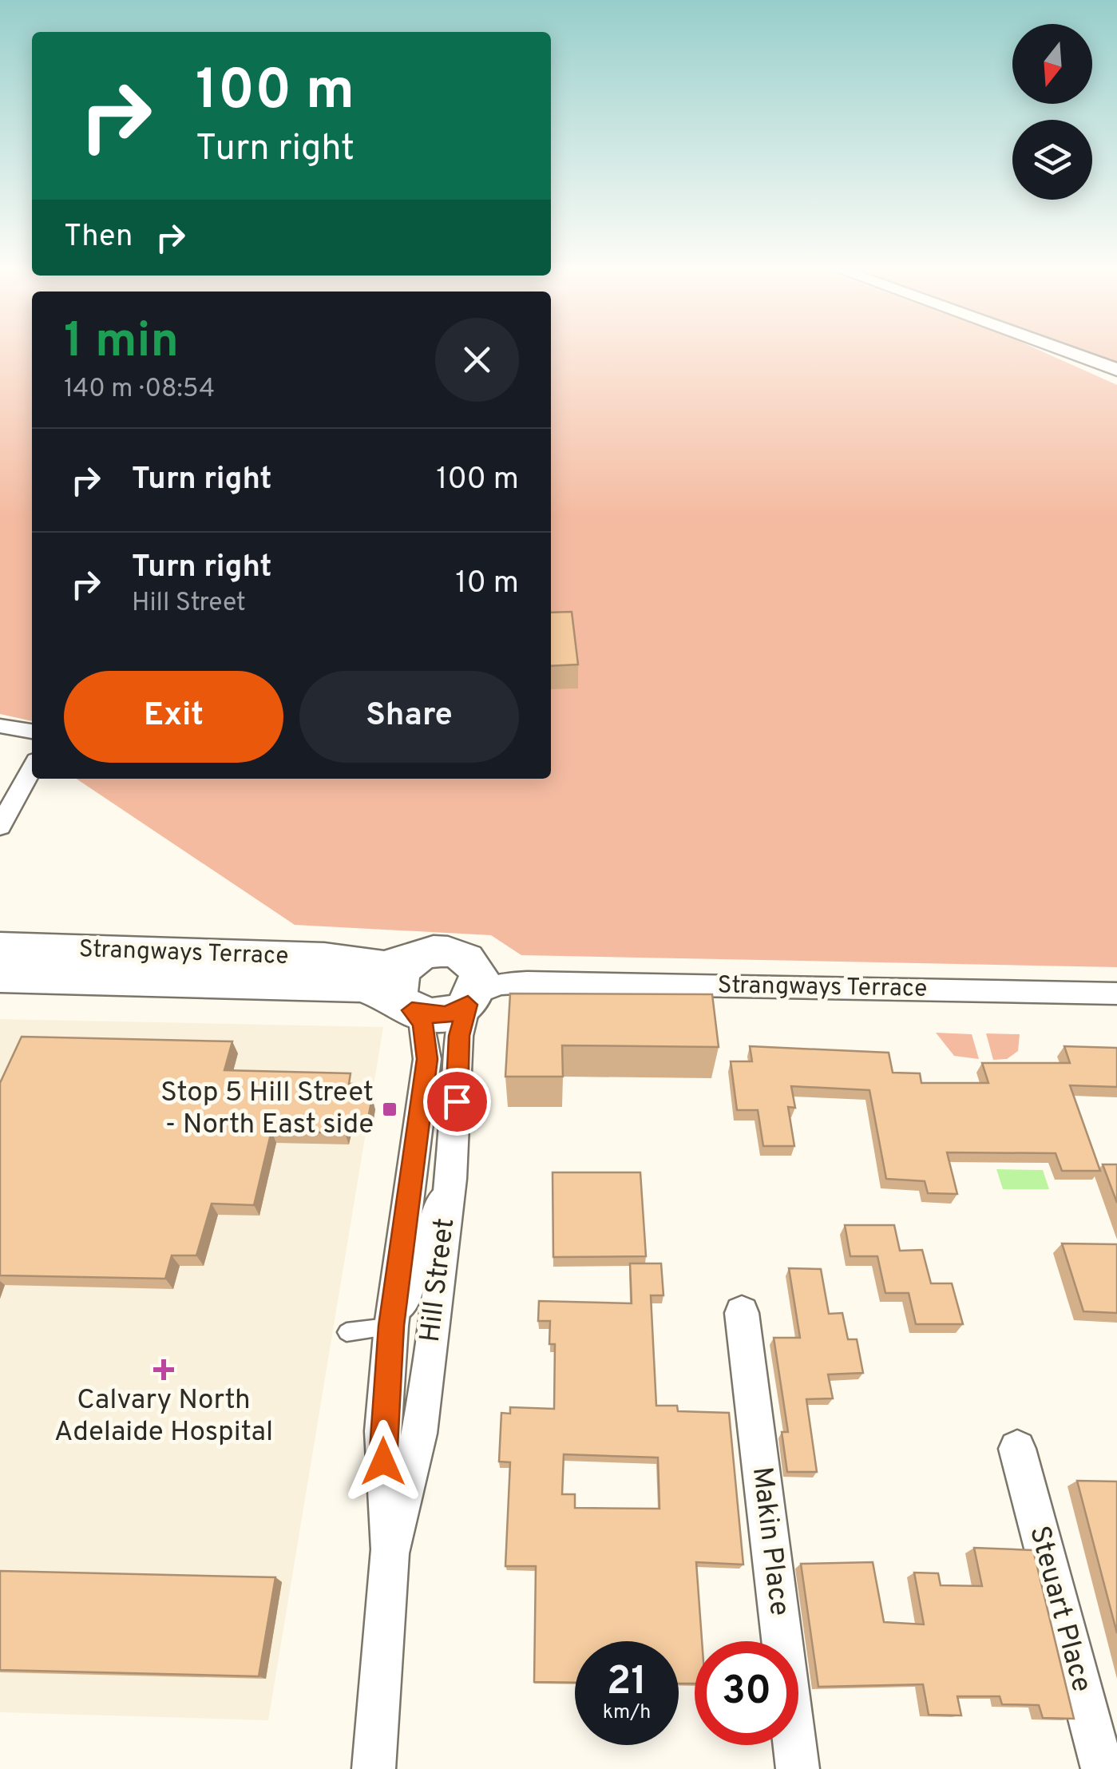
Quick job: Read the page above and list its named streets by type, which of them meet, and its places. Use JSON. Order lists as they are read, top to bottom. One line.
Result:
{"streets":{"street":["Strangways Terrace","Hill Street","Makin Place","Steuart Place"]},"crossings":[["Strangways Terrace","Hill Street"]],"places":{"transit":["Stop 5 Hill Street - North East side"],"health":["Calvary North Adelaide Hospital"]},"north":"bottom","page":{"turn":["100 m","Turn right"],"then":"Then","heading":["1 min","140 m · 08:54"],"list":[{"name":"Turn right","value":"100 m"},{"name":"Turn right","note":"Hill Street","value":"10 m"}],"buttons":["Exit","Share"],"speed":"21 km/h","limit":"30"}}
